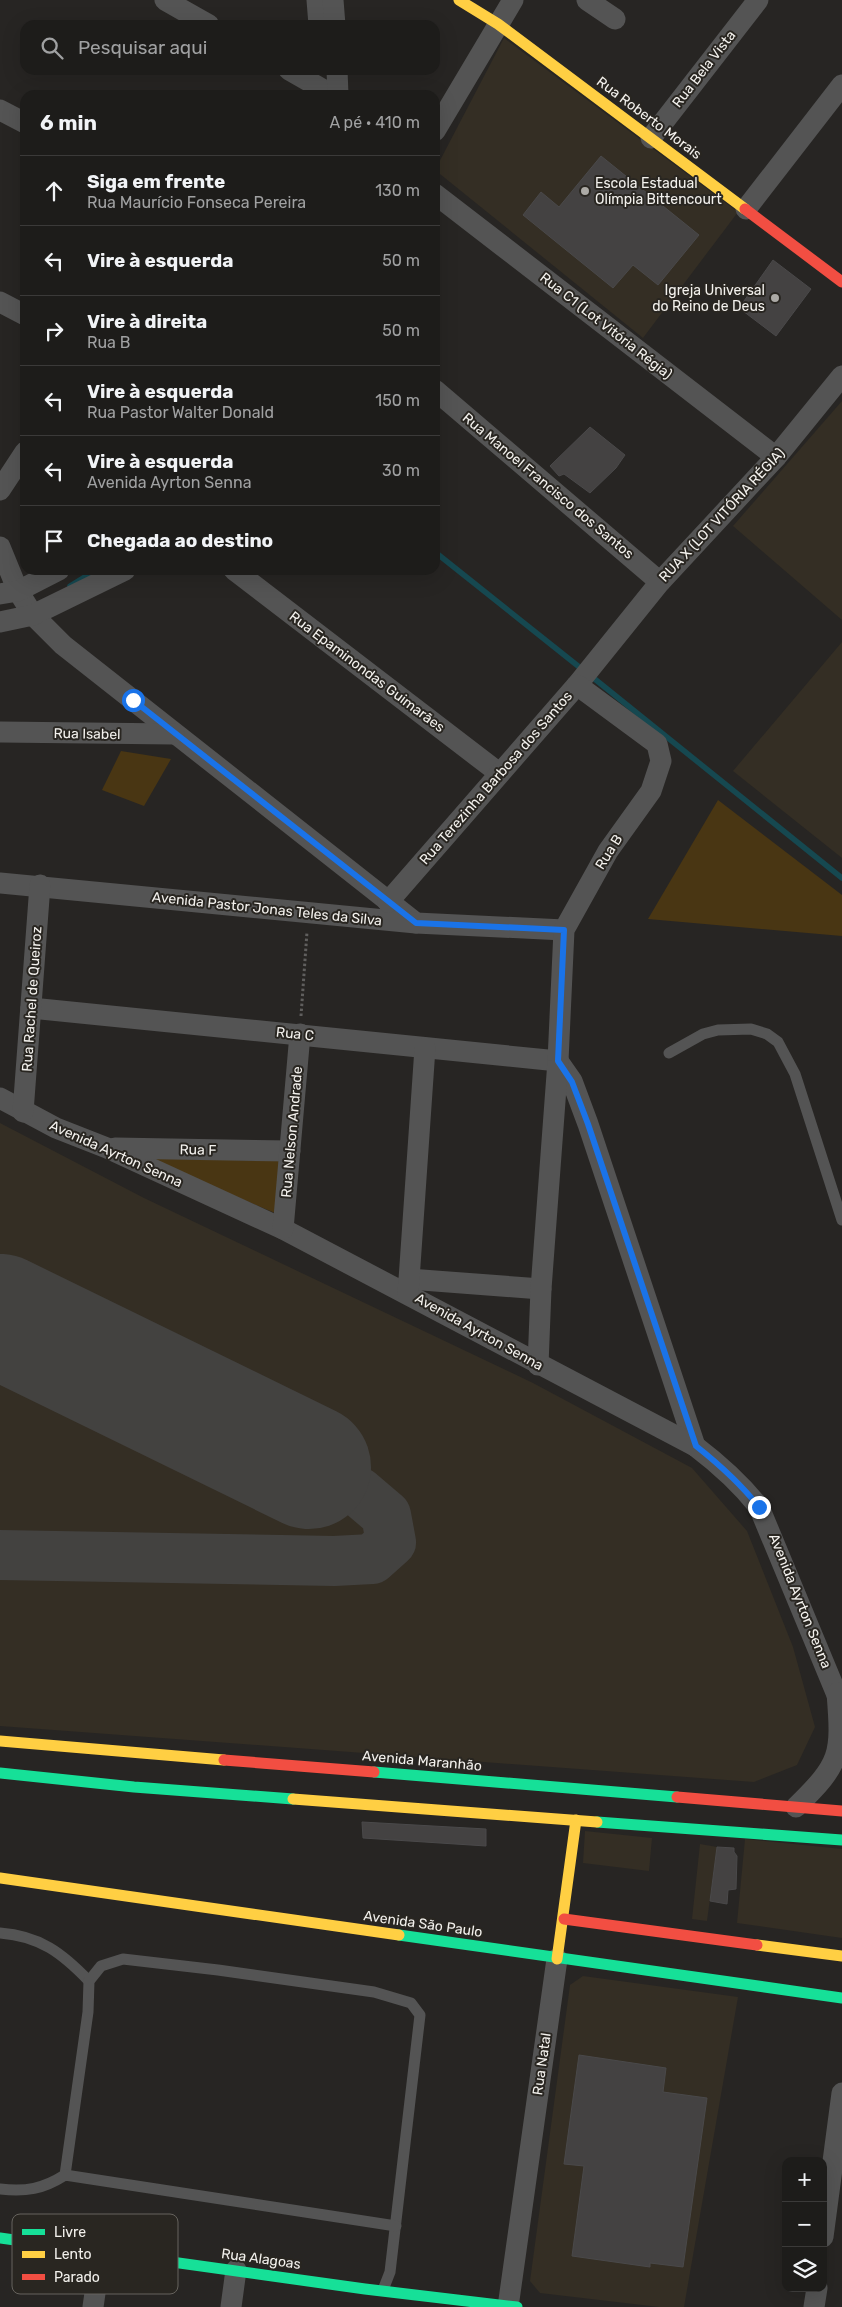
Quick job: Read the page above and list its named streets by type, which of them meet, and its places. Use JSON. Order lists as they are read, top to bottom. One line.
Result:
{"streets":{"main road":["Rua Roberto Morais","Avenida Maranhão","Avenida São Paulo","Rua Natal","Rua Alagoas"],"street":["Rua Bela Vista","Rua C1 (Lot Vitória Régia)","Rua Manoel Francisco dos Santos","RUA X (LOT VITÓRIA RÉGIA)","Rua Epaminondas Guimarães","Rua Isabel","Rua Terezinha Barbosa dos Santos","Rua B","Avenida Pastor Jonas Teles da Silva","Rua Rachel de Queiroz","Rua C","Rua Nelson Andrade","Rua F","Avenida Ayrton Senna"]},"crossings":[["Rua Bela Vista","Rua Roberto Morais"],["Rua C1 (Lot Vitória Régia)","RUA X (LOT VITÓRIA RÉGIA)"],["Rua Manoel Francisco dos Santos","RUA X (LOT VITÓRIA RÉGIA)"],["RUA X (LOT VITÓRIA RÉGIA)","Rua Terezinha Barbosa dos Santos"],["Rua Epaminondas Guimarães","Rua Terezinha Barbosa dos Santos"],["Rua Terezinha Barbosa dos Santos","Rua B"],["Rua B","Avenida Pastor Jonas Teles da Silva"],["Rua B","Rua C"],["Rua B","Avenida Ayrton Senna"],["Avenida Pastor Jonas Teles da Silva","Rua Rachel de Queiroz"],["Rua Rachel de Queiroz","Rua C"],["Rua Rachel de Queiroz","Avenida Ayrton Senna"],["Rua C","Rua Nelson Andrade"],["Rua Nelson Andrade","Rua F"],["Rua Nelson Andrade","Avenida Ayrton Senna"],["Rua F","Avenida Ayrton Senna"],["Avenida Ayrton Senna","Avenida Maranhão"],["Avenida São Paulo","Rua Natal"],["Rua Natal","Rua Alagoas"]],"places":["Escola Estadual Olímpia Bittencourt","Igreja Universal do Reino de Deus"],"legend":["Livre","Lento","Parado"],"page":{"search":"Pesquisar aqui","heading":["6 min","A pé · 410 m"],"list":[["Siga em frente","Rua Maurício Fonseca Pereira","130 m"],["Vire à esquerda","50 m"],["Vire à direita","Rua B","50 m"],["Vire à esquerda","Rua Pastor Walter Donald","150 m"],["Vire à esquerda","Avenida Ayrton Senna","30 m"],"Chegada ao destino"],"map_buttons":["+","−"]}}
